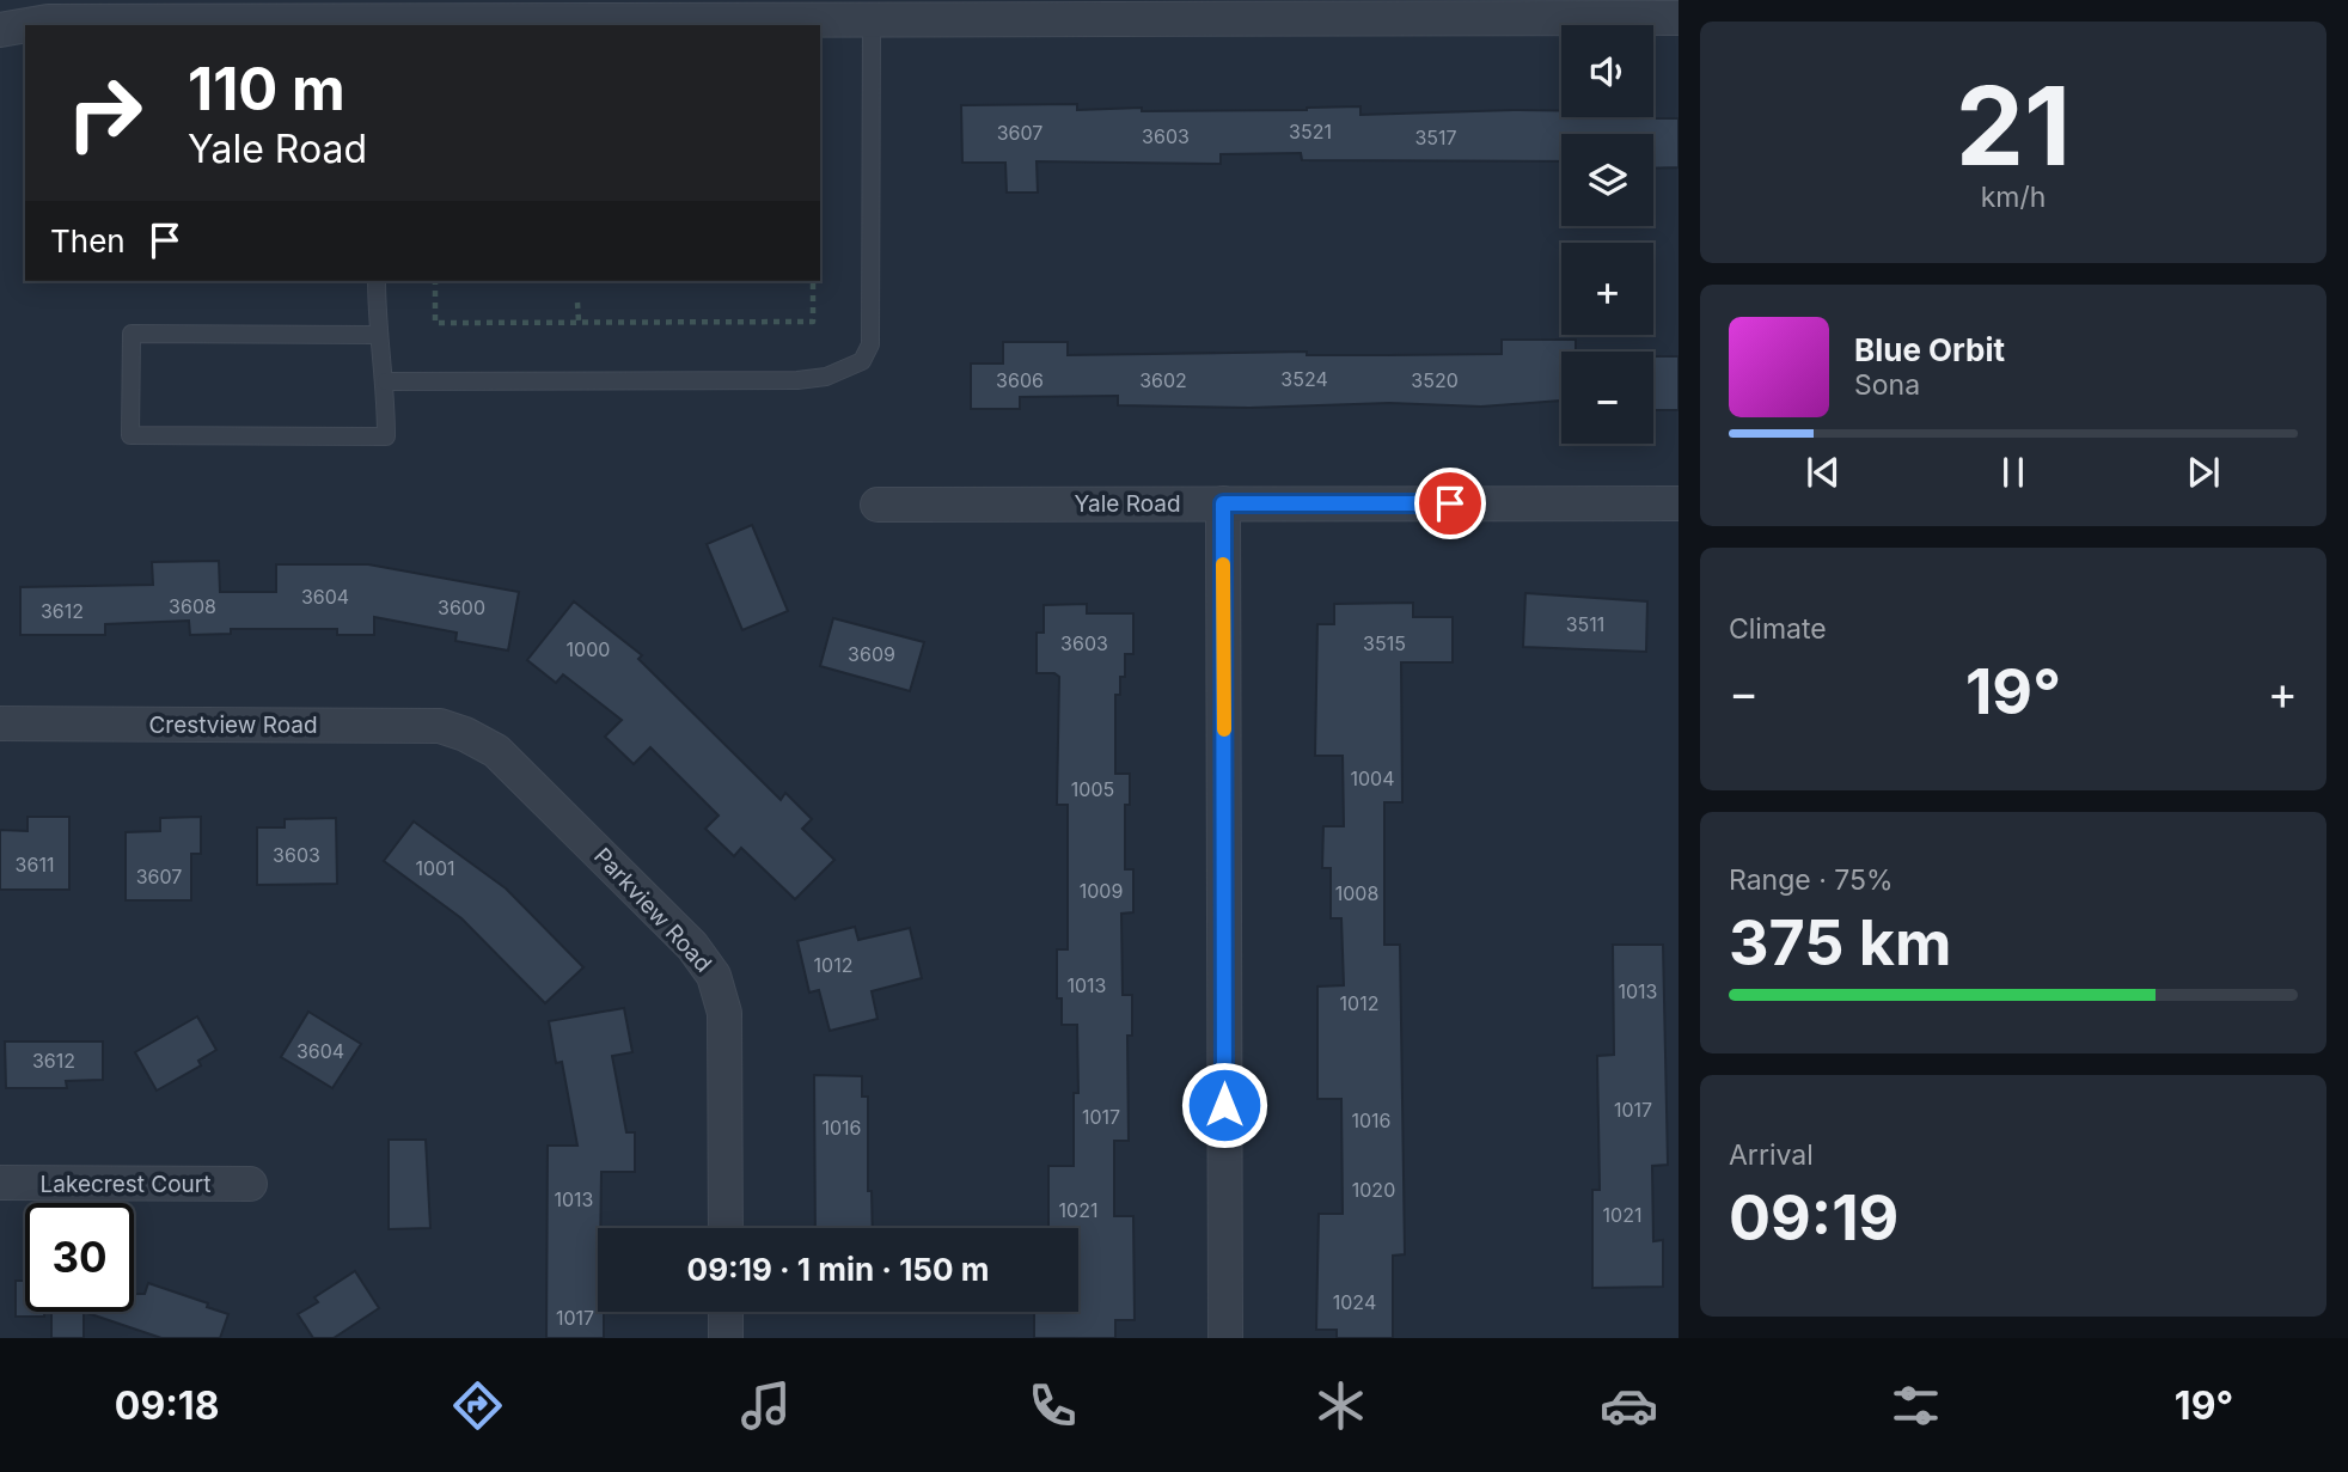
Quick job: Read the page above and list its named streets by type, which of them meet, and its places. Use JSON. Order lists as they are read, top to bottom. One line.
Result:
{"streets":{"street":["Yale Road","Crestview Road","Parkview Road","Lakecrest Court"]},"crossings":[["Crestview Road","Parkview Road"]],"house_numbers":["3521","3607","3603","3517","3524","3606","3602","3520","3604","3608","3600","3612","3511","3603","3515","1000","3609","1004","1005","3603","3611","1001","3607","1009","1008","1012","1013","1013","1012","3604","3612","1017","1017","1016","1016","1020","1013","1021","1021","1024","1017"],"page":{"tile":[["21","km/h"],"Climate",["Range · 75%","375 km"],["Arrival","09:19"]],"map_buttons":["+","−"],"turn":["110 m","Yale Road"],"then":"Then","song":["Blue Orbit","Sona"],"heat":["−","19°","+"],"limit":"30","trip":"09:19 · 1 min · 150 m","tabs":["09:18","19°"]}}
